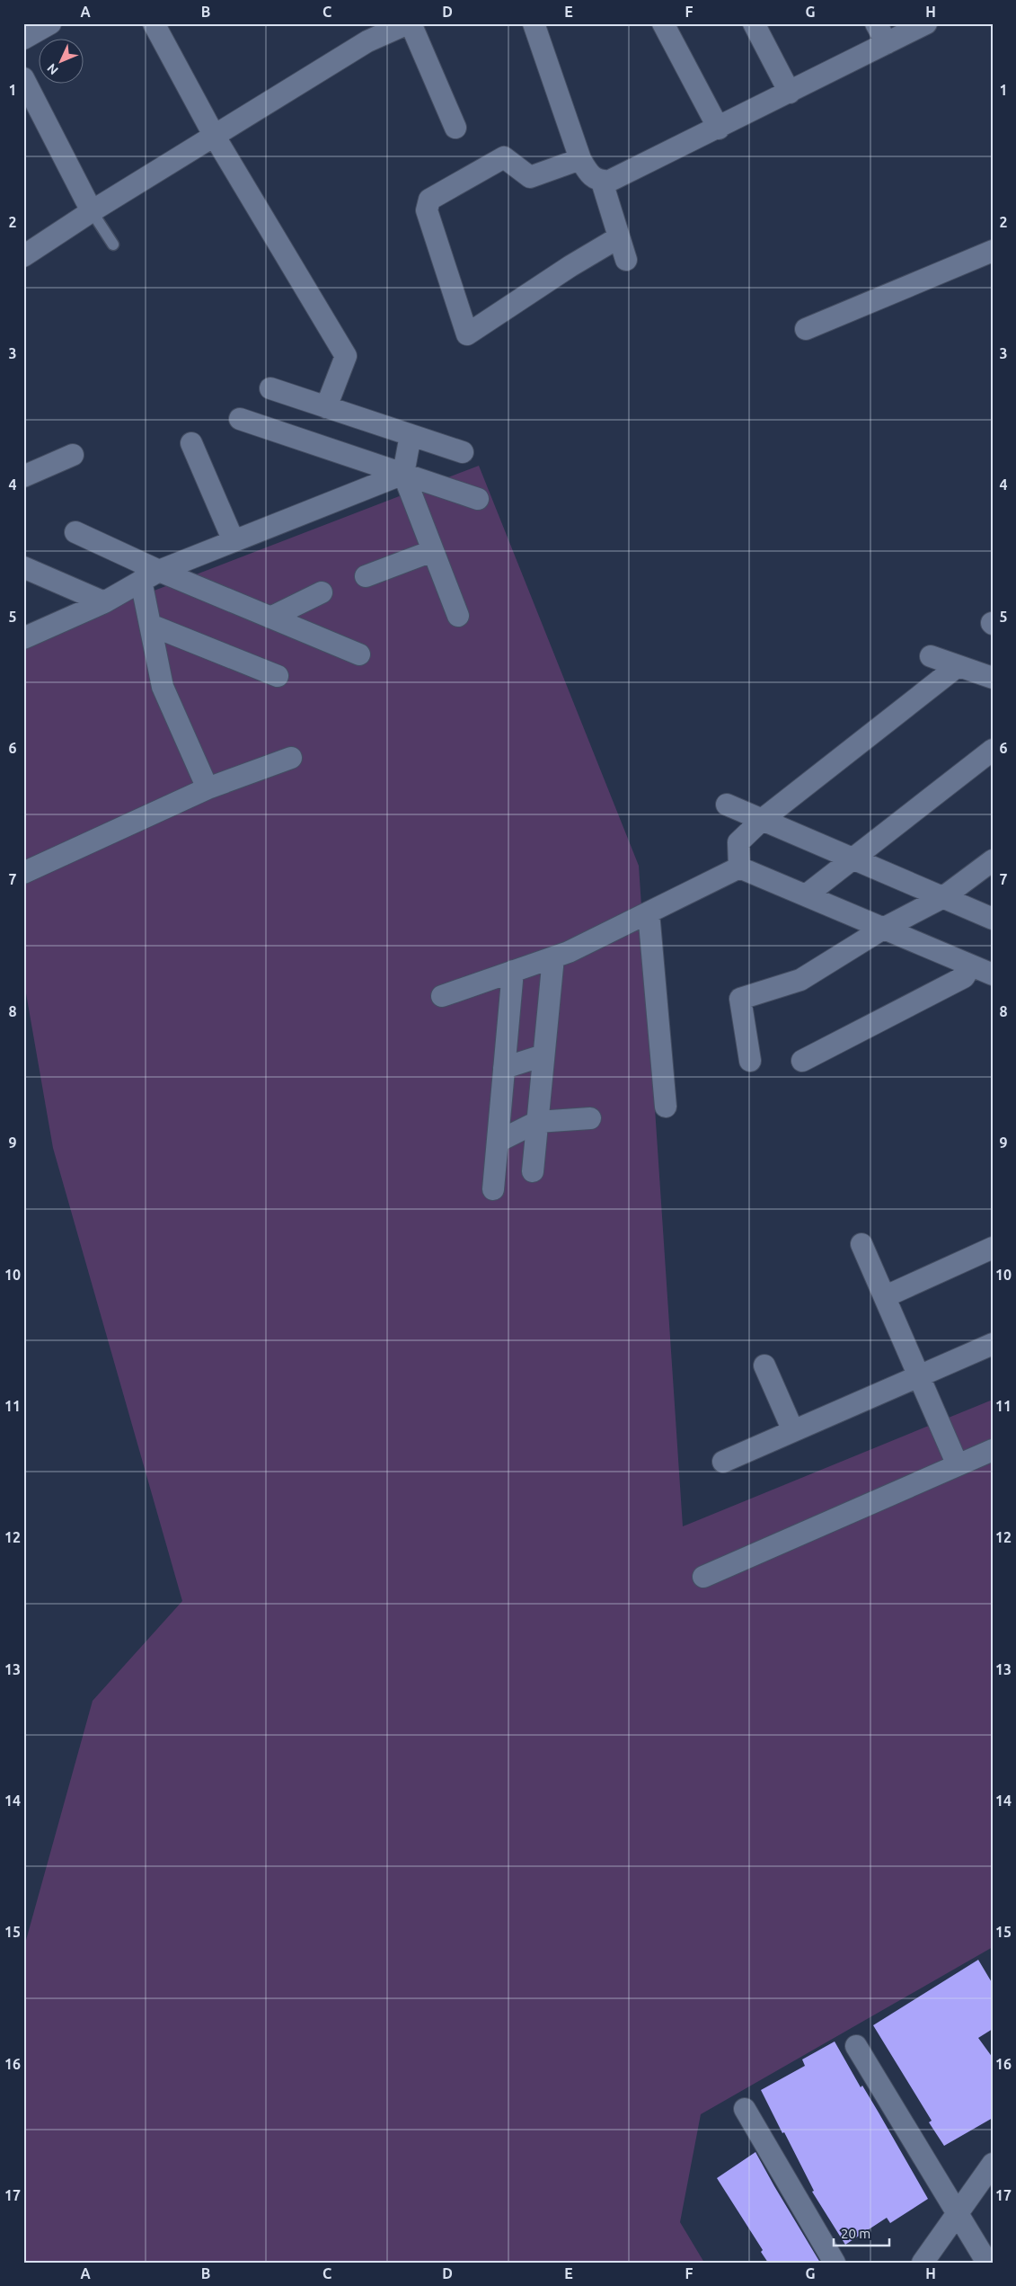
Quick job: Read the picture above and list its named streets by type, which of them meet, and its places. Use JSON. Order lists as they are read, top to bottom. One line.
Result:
{"scale_bar":"20 m","north":"bottom left","grid":{"columns":["A","B","C","D","E","F","G","H"],"rows":["1","2","3","4","5","6","7","8","9","10","11","12","13","14","15","16","17"]}}
